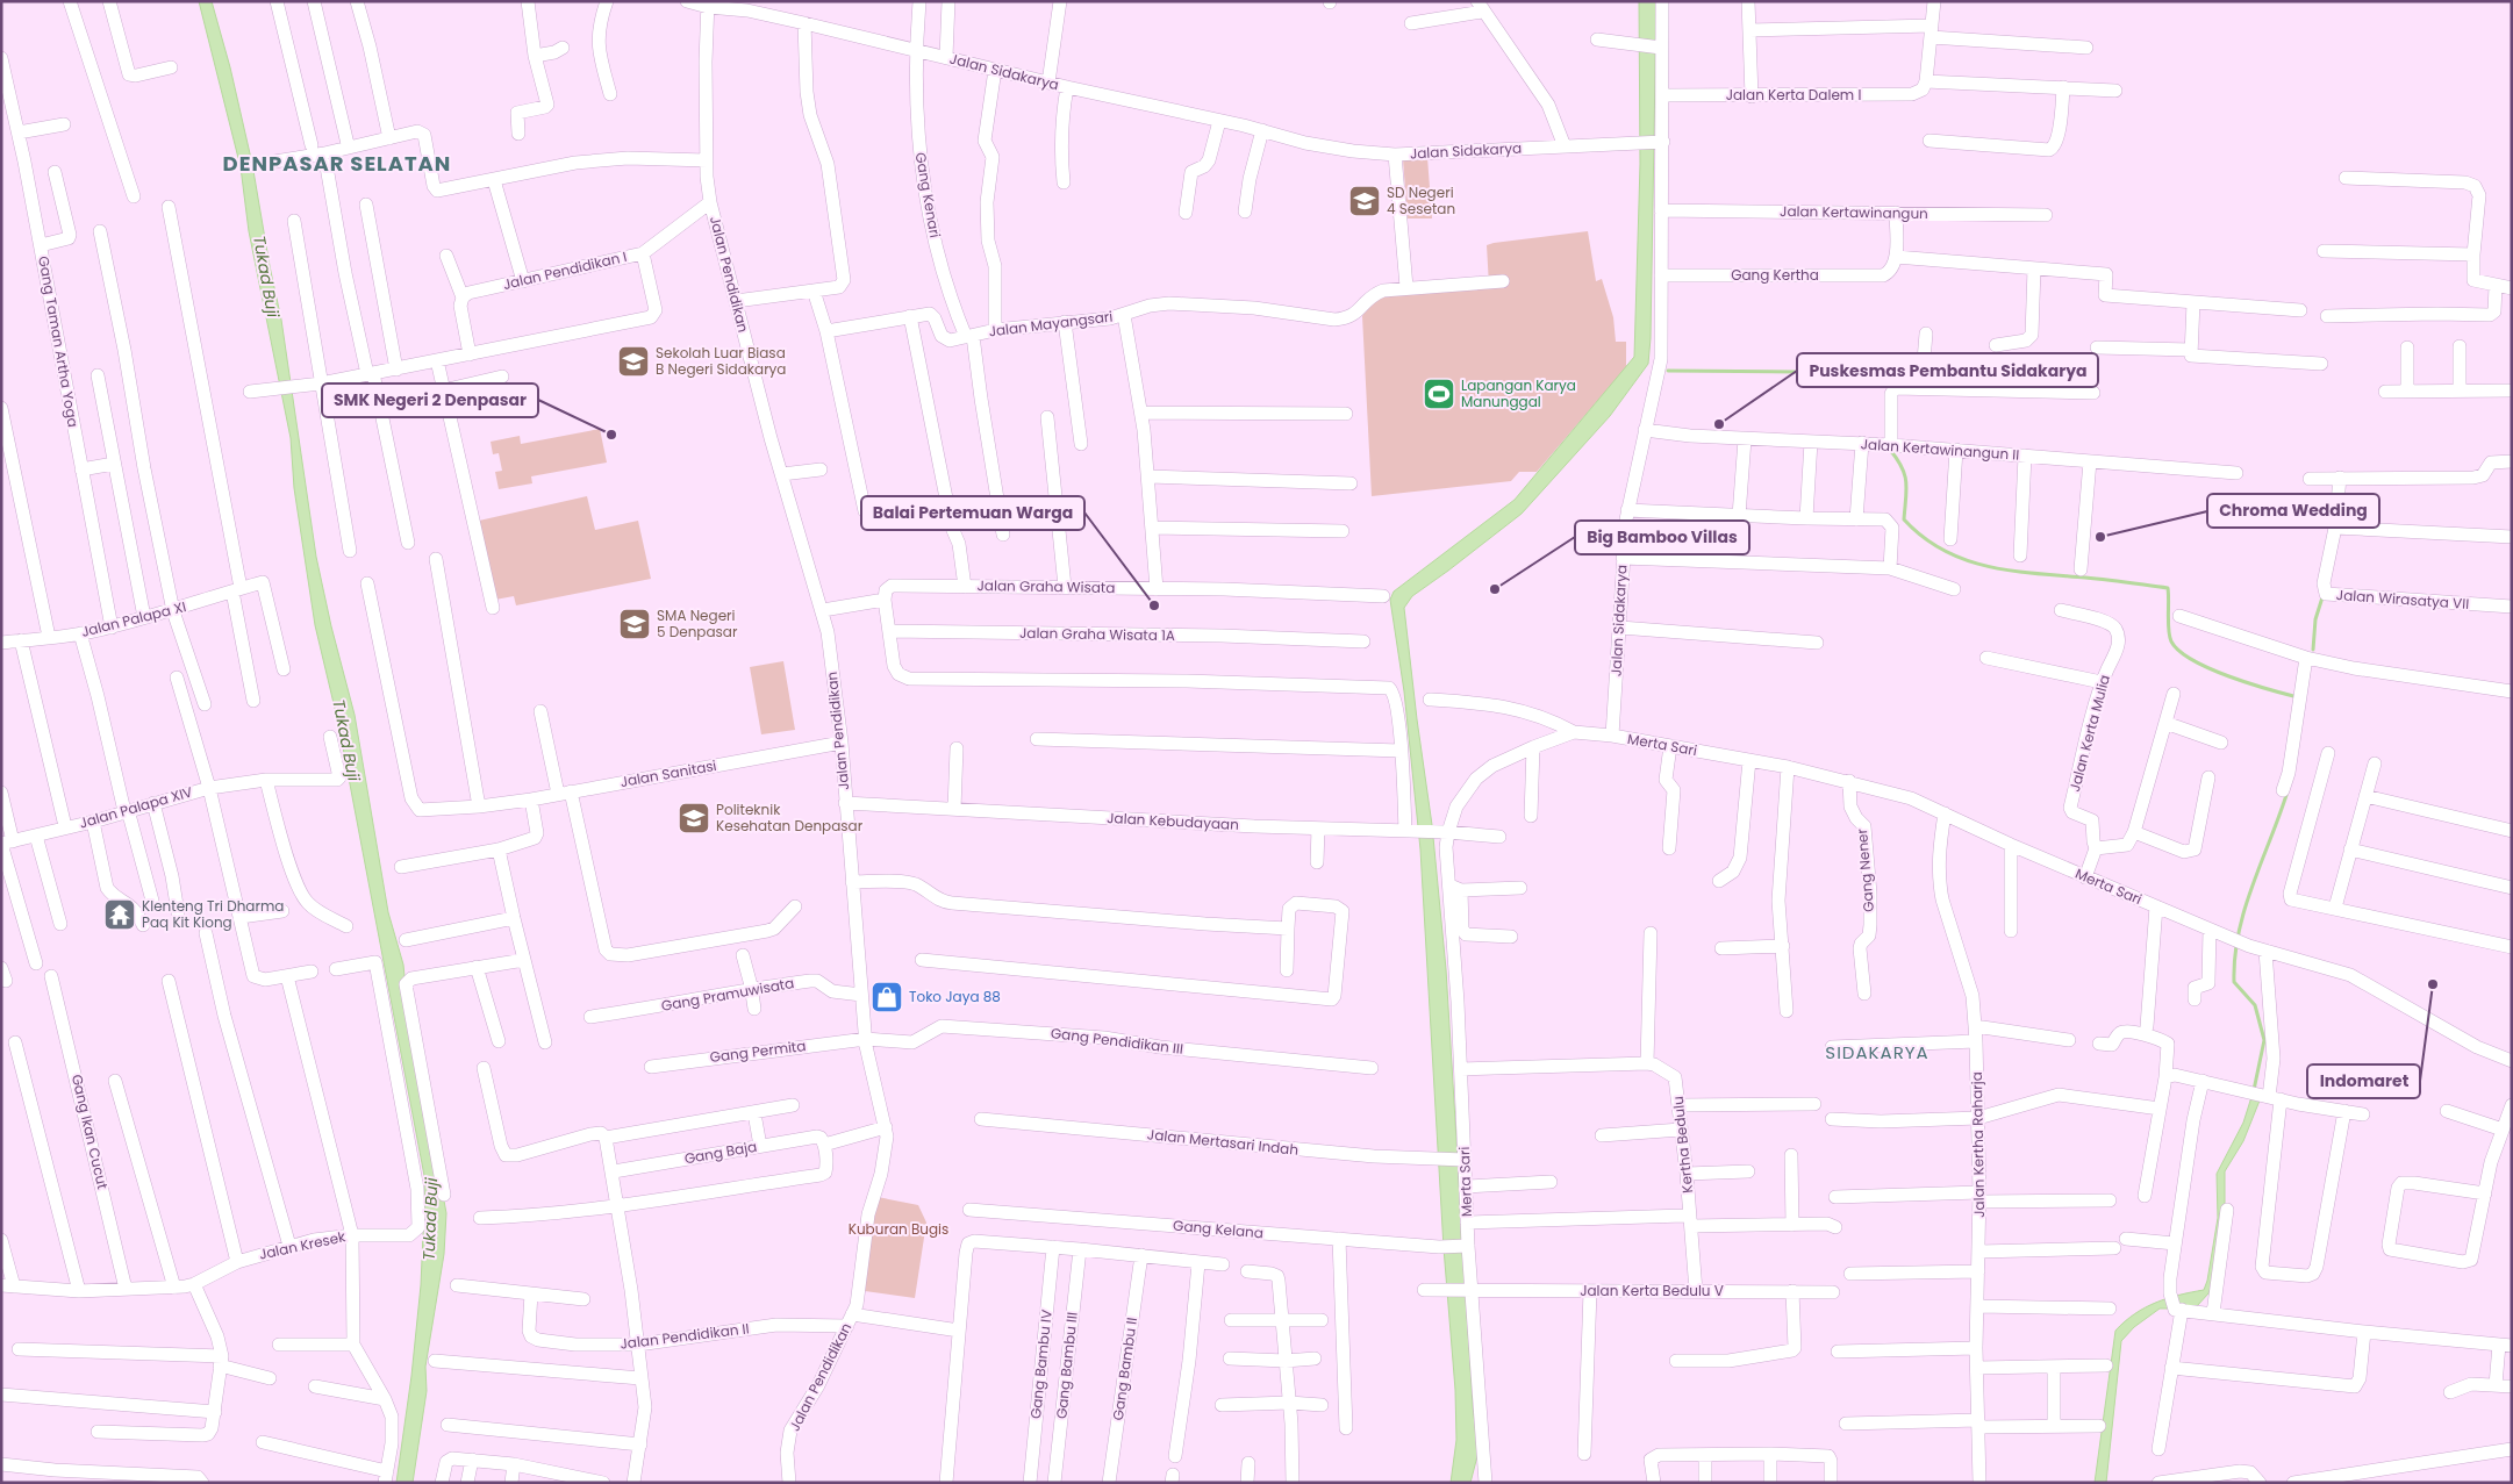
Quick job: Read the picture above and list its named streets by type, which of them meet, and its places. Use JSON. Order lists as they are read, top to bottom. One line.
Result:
{"streets":{"street":["Jalan Sidakarya","Jalan Kerta Dalem I","Gang Kenari","Jalan Kertawinangun","Jalan Pendidikan I","Jalan Pendidikan","Gang Kertha","Jalan Mayangsari","Gang Taman Artha Yoga","Jalan Kertawinangun II","Jalan Graha Wisata","Jalan Wirasatya VII","Jalan Palapa XI","Jalan Graha Wisata 1A","Jalan Kerta Mulia","Merta Sari","Jalan Sanitasi","Jalan Palapa XIV","Jalan Kebudayaan","Gang Nener","Gang Pramuwisata","Gang Pendidikan III","Gang Permita","Gang Ikan Cucut","Jalan Mertasari Indah","Kertha Bedulu","Jalan Kertha Raharja","Gang Baja","Gang Kelana","Jalan Kresek","Jalan Kerta Bedulu V","Jalan Pendidikan II","Gang Bambu IV","Gang Bambu III","Gang Bambu II"]},"crossings":[["Jalan Sidakarya","Gang Kenari"],["Jalan Sidakarya","Jalan Kertawinangun"],["Jalan Sidakarya","Jalan Pendidikan"],["Jalan Sidakarya","Gang Kertha"],["Jalan Sidakarya","Jalan Kertawinangun II"],["Jalan Sidakarya","Merta Sari"],["Gang Kenari","Jalan Mayangsari"],["Jalan Pendidikan I","Jalan Pendidikan"],["Jalan Pendidikan","Jalan Graha Wisata"],["Jalan Pendidikan","Jalan Sanitasi"],["Jalan Pendidikan","Jalan Kebudayaan"],["Jalan Pendidikan","Gang Pramuwisata"],["Jalan Pendidikan","Gang Pendidikan III"],["Jalan Pendidikan","Gang Permita"],["Jalan Pendidikan","Gang Baja"],["Jalan Pendidikan","Jalan Pendidikan II"],["Gang Taman Artha Yoga","Jalan Palapa XI"],["Jalan Kerta Mulia","Merta Sari"],["Merta Sari","Jalan Kebudayaan"],["Merta Sari","Gang Nener"],["Merta Sari","Jalan Mertasari Indah"],["Merta Sari","Jalan Kertha Raharja"],["Merta Sari","Gang Kelana"],["Merta Sari","Jalan Kerta Bedulu V"],["Gang Pendidikan III","Gang Permita"],["Gang Ikan Cucut","Jalan Kresek"],["Kertha Bedulu","Jalan Kerta Bedulu V"]],"districts":["DENPASAR SELATAN","SIDAKARYA"],"water":["Tukad Buji"],"parks":["Kuburan Bugis"],"places":{"school or university":["SD Negeri 4 Sesetan","Sekolah Luar Biasa B Negeri Sidakarya","SMA Negeri 5 Denpasar","Politeknik Kesehatan Denpasar"],"sports":["Lapangan Karya Manunggal"],"other":["Puskesmas Pembantu Sidakarya","SMK Negeri 2 Denpasar","Chroma Wedding","Big Bamboo Villas","Balai Pertemuan Warga","Indomaret"],"temple":["Klenteng Tri Dharma Paq Kit Kiong"],"shop":["Toko Jaya 88"]}}
